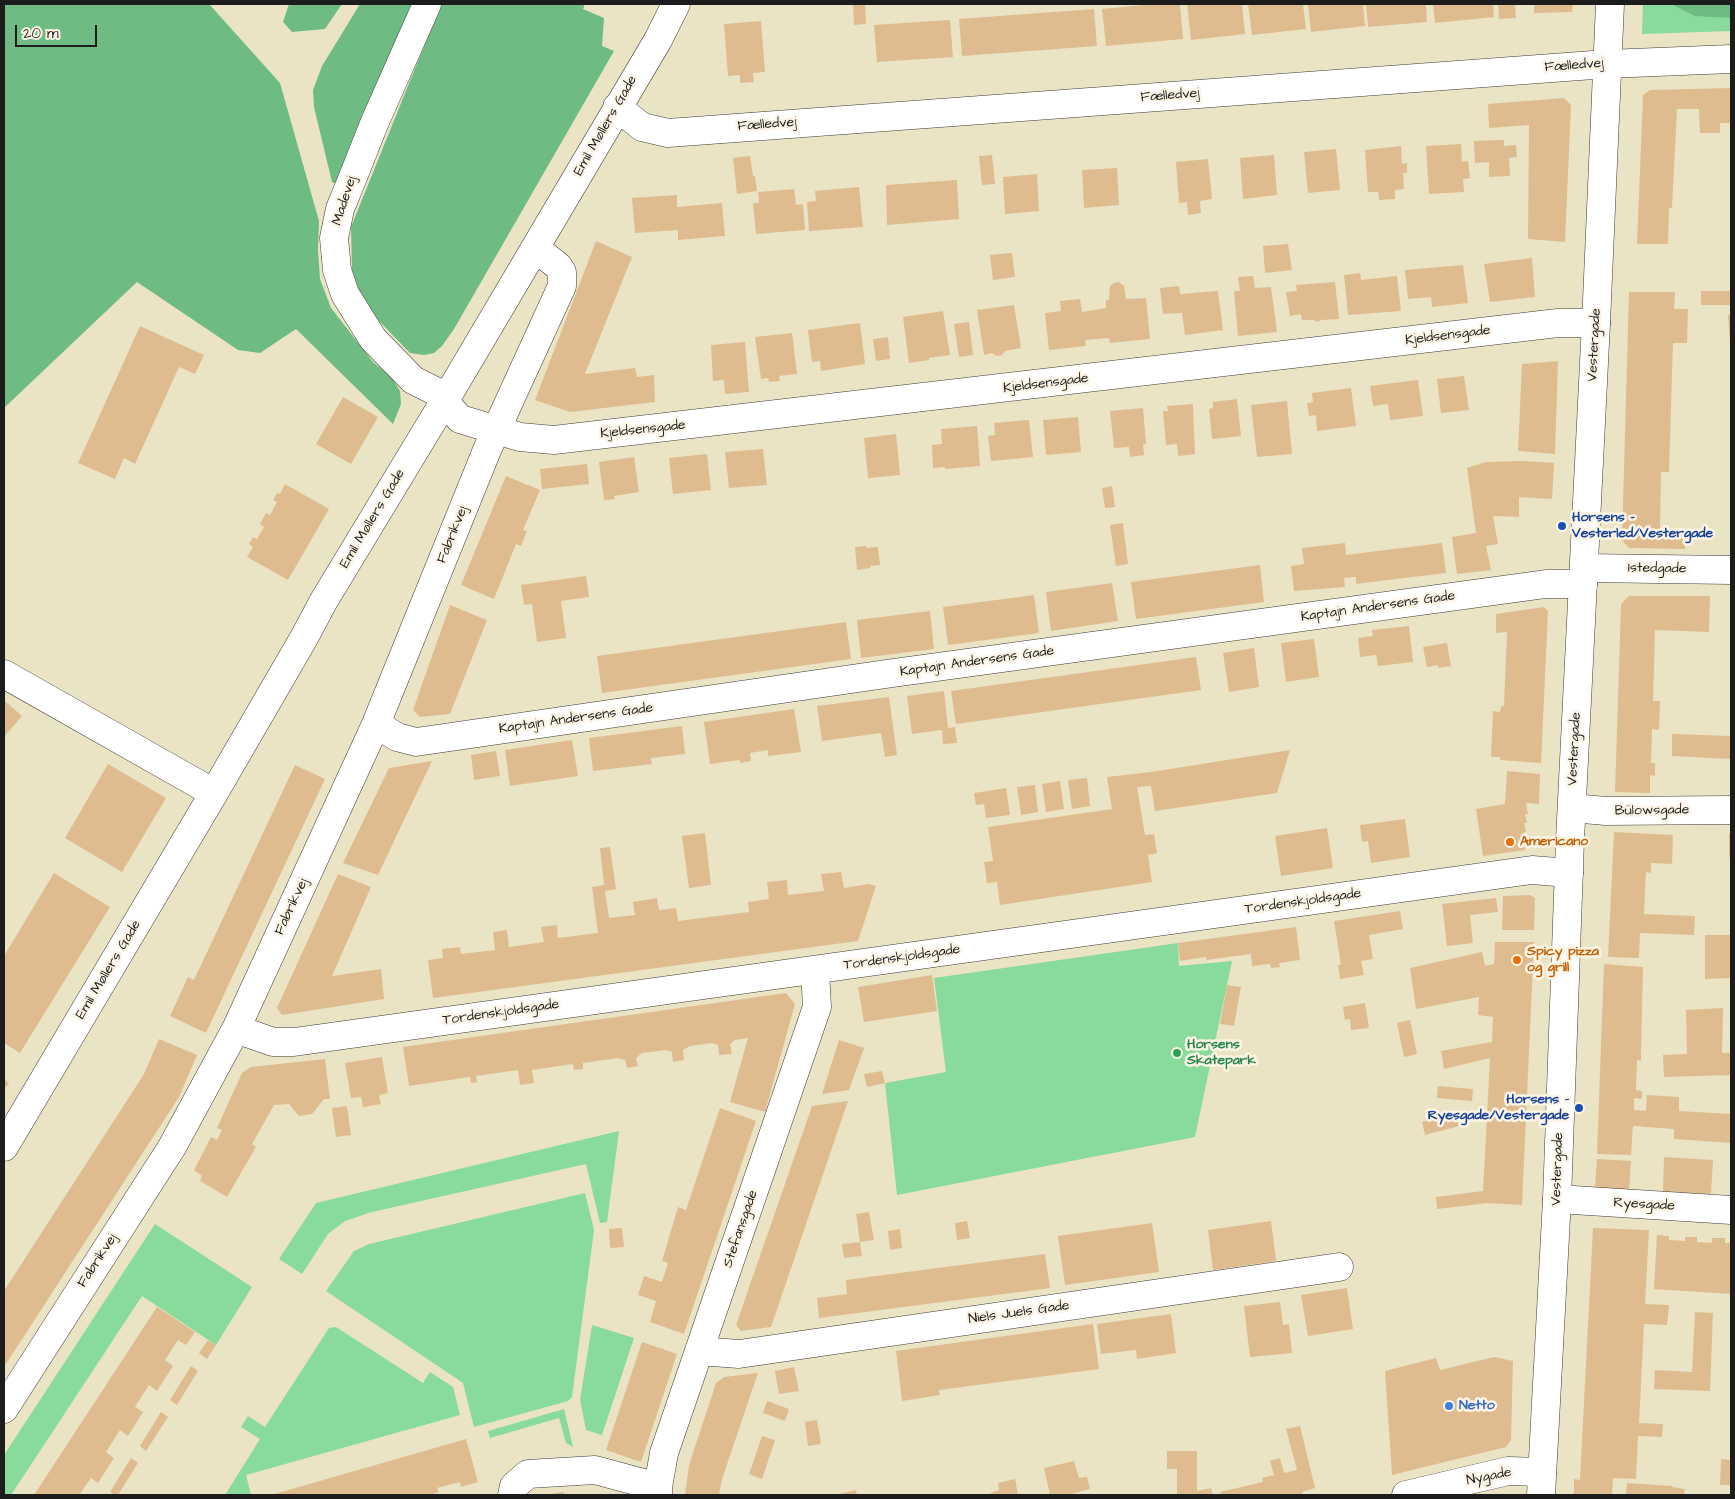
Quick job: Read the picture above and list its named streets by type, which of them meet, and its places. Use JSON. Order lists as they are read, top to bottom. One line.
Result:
{"streets":{"street":["Fælledvej","Emil Møllers Gade","Madevej","Kjeldsensgade","Vestergade","Fabrikvej","Istedgade","Kaptajn Andersens Gade","Bülowsgade","Tordenskjoldsgade","Ryesgade","Stefansgade","Niels Juels Gade","Nygade"]},"crossings":[["Fælledvej","Emil Møllers Gade"],["Fælledvej","Vestergade"],["Emil Møllers Gade","Madevej"],["Kjeldsensgade","Vestergade"],["Kjeldsensgade","Fabrikvej"],["Vestergade","Istedgade"],["Vestergade","Kaptajn Andersens Gade"],["Vestergade","Bülowsgade"],["Vestergade","Tordenskjoldsgade"],["Vestergade","Ryesgade"],["Vestergade","Nygade"],["Fabrikvej","Kaptajn Andersens Gade"],["Fabrikvej","Tordenskjoldsgade"],["Istedgade","Kaptajn Andersens Gade"],["Tordenskjoldsgade","Stefansgade"],["Stefansgade","Niels Juels Gade"]],"places":["Horsens - Vesterled/Vestergade","Americano","Spicy pizza og grill","Horsens Skatepark","Horsens - Ryesgade/Vestergade","Netto"],"scale_bar":"20 m"}
